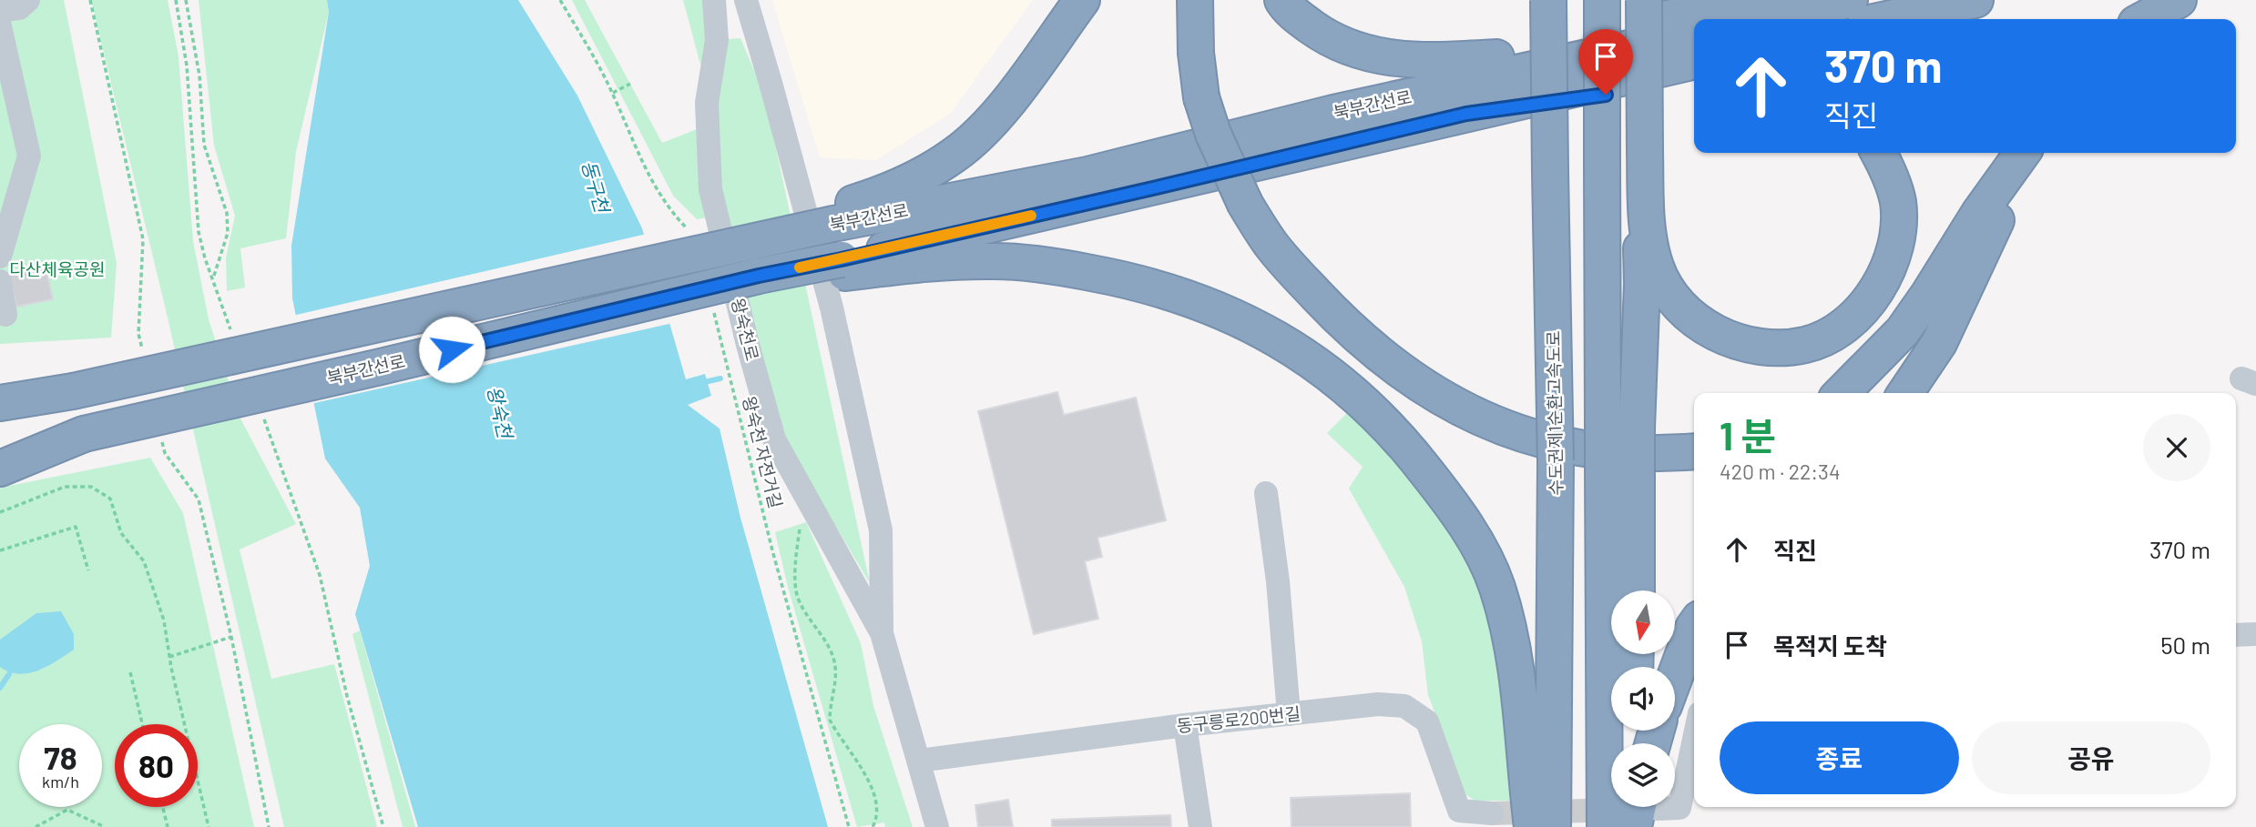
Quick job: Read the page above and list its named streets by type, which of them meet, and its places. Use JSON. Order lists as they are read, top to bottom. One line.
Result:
{"streets":{"highway":["북부간선로","수도권제1순환고속도로"],"street":["왕숙천로","동구릉로200번길"],"path":["왕숙천 자전거길"]},"crossings":[["왕숙천로","동구릉로200번길"]],"water":["동구천","왕숙천"],"parks":["다산체육공원"],"north":"bottom","page":{"turn":["370 m","직진"],"heading":["1 분","420 m · 22:34"],"list":[{"name":"직진","value":"370 m"},{"name":"목적지 도착","value":"50 m"}],"buttons":["종료","공유"],"speed":"78 km/h","limit":"80"}}
